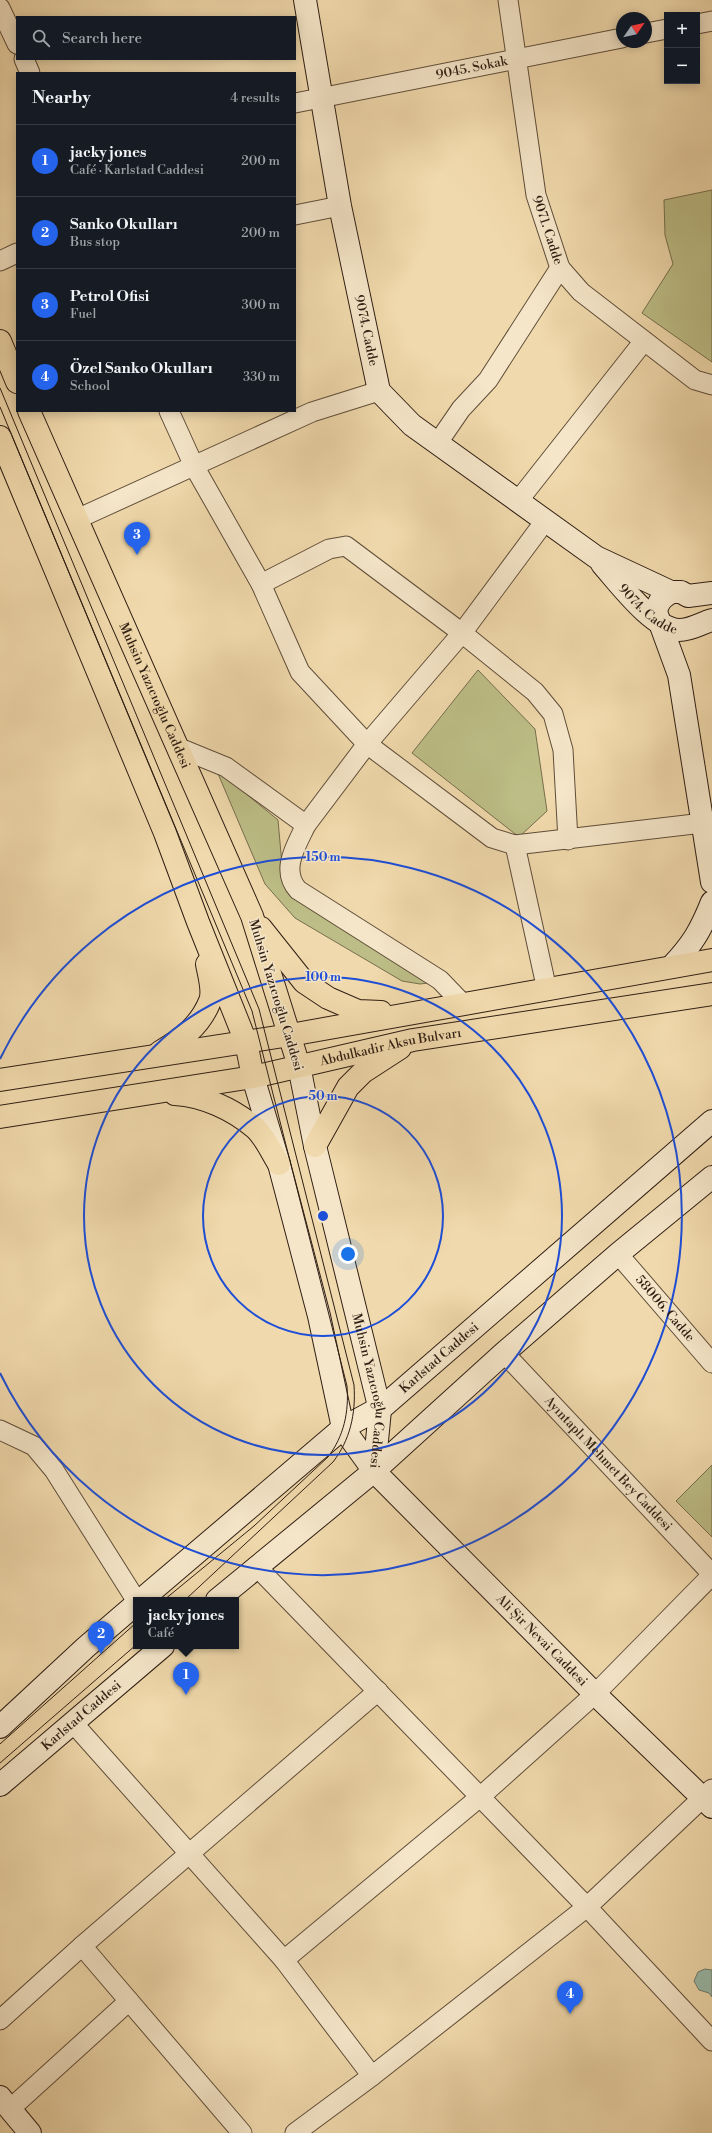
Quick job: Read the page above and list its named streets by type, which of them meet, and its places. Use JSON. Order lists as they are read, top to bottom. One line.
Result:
{"streets":{"main road":["Muhsin Yazıcıoğlu Caddesi","Abdulkadir Aksu Bulvarı"],"street":["9045. Sokak","9071. Cadde","9074. Cadde","58006. Cadde","Karlstad Caddesi","Ayıntaplı Mehmet Bey Caddesi","Ali Şir Nevai Caddesi"]},"crossings":[["9045. Sokak","9071. Cadde"],["9045. Sokak","9074. Cadde"],["Muhsin Yazıcıoğlu Caddesi","Abdulkadir Aksu Bulvarı"],["Muhsin Yazıcıoğlu Caddesi","Karlstad Caddesi"],["Muhsin Yazıcıoğlu Caddesi","Ali Şir Nevai Caddesi"]],"north":"top right","page":{"map_buttons":["+","−"],"search":"Search here","heading":["Nearby","4 results"],"list":[{"mark":"1","name":"jacky jones","note":"Café · Karlstad Caddesi","value":"200 m"},{"mark":"2","name":"Sanko Okulları","note":"Bus stop","value":"200 m"},{"mark":"3","name":"Petrol Ofisi","note":"Fuel","value":"300 m"},{"mark":"4","name":"Özel Sanko Okulları","note":"School","value":"330 m"}],"pins":["3","2","1","4"],"popup":["jacky jones","Café"]},"rings":["150 m","100 m","50 m"]}
